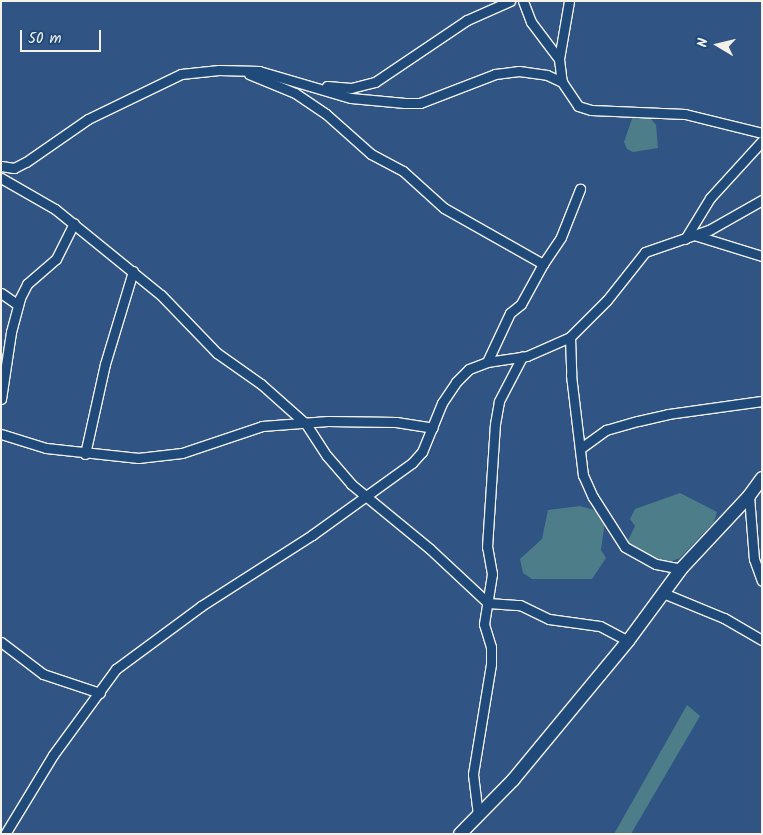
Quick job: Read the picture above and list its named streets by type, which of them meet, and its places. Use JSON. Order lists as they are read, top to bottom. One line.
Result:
{"scale_bar":"50 m","north":"left"}
